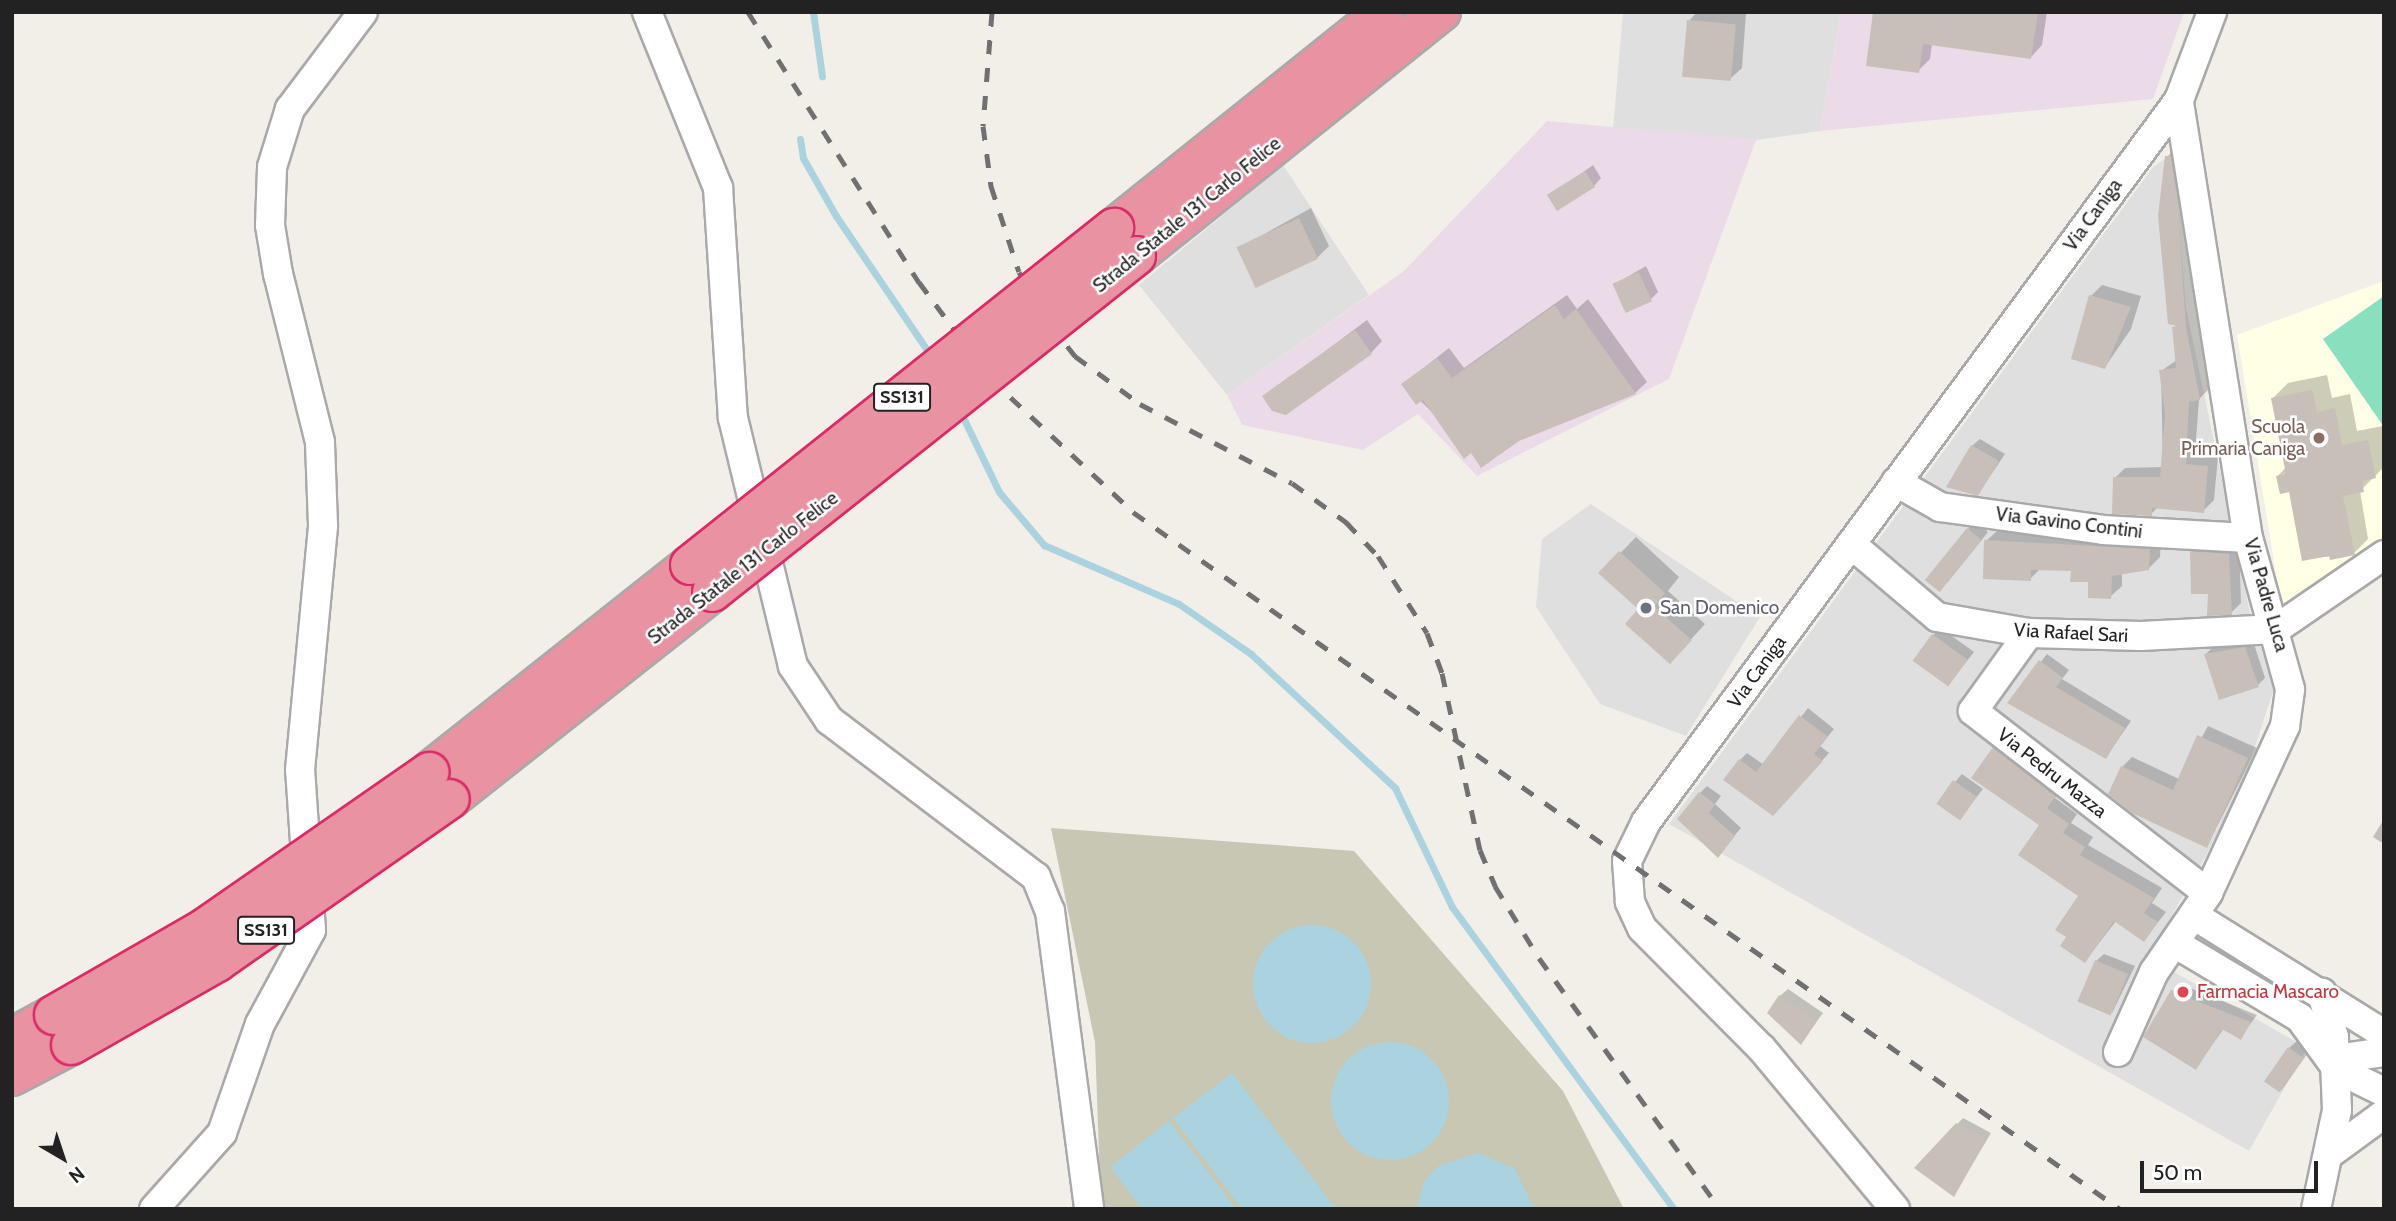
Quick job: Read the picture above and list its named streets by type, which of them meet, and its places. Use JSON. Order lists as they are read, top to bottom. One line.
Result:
{"streets":{"highway":["Strada Statale 131 Carlo Felice","SS131"],"street":["Via Caniga","Via Gavino Contini","Via Padre Luca","Via Rafael Sari","Via Pedru Mazza"]},"crossings":[["Via Caniga","Via Gavino Contini"],["Via Caniga","Via Padre Luca"],["Via Caniga","Via Rafael Sari"],["Via Gavino Contini","Via Padre Luca"],["Via Padre Luca","Via Rafael Sari"],["Via Padre Luca","Via Pedru Mazza"],["Via Rafael Sari","Via Pedru Mazza"]],"places":["Scuola Primaria Caniga","San Domenico","Farmacia Mascaro"],"scale_bar":"50 m","north":"bottom right"}
